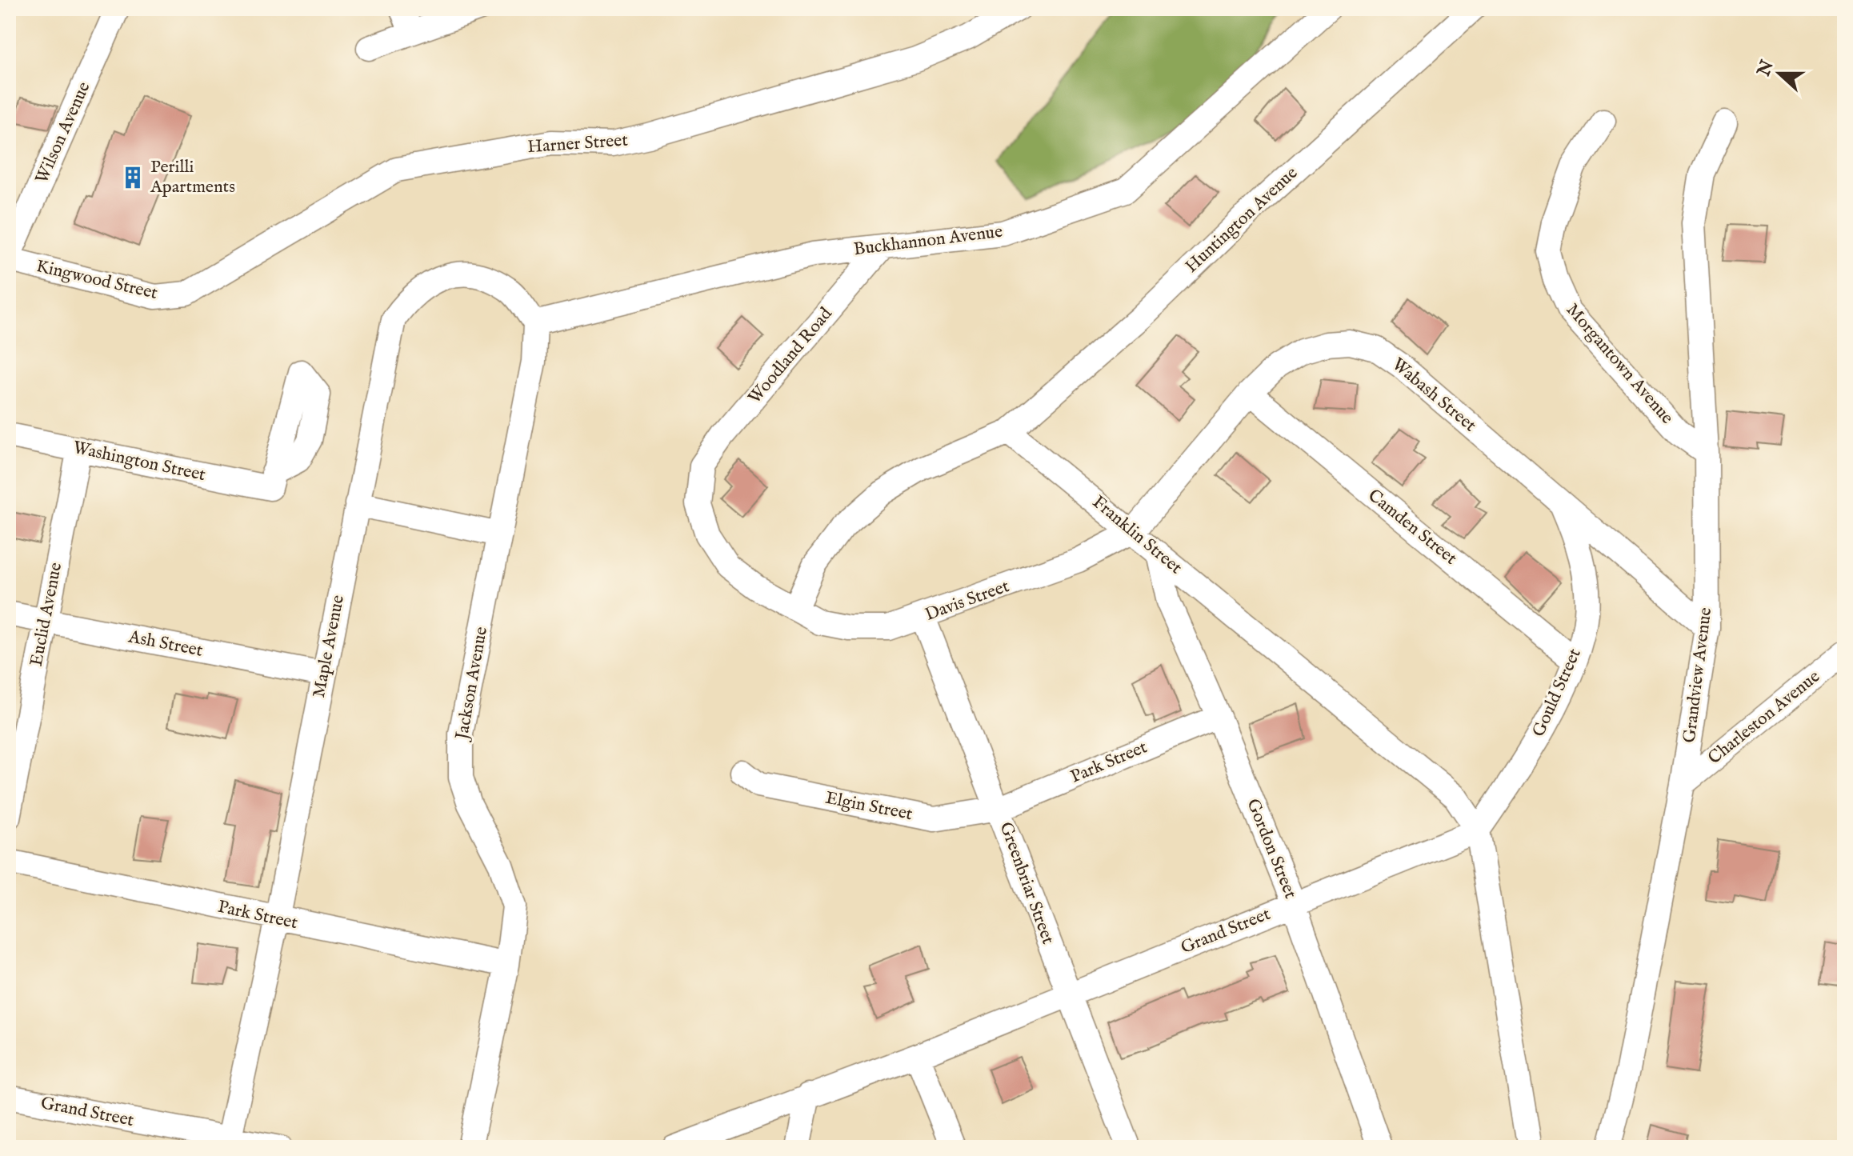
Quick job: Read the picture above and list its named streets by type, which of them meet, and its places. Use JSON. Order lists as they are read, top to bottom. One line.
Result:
{"streets":{"street":["Wilson Avenue","Harner Street","Huntington Avenue","Buckhannon Avenue","Kingwood Street","Woodland Road","Morgantown Avenue","Wabash Street","Washington Street","Camden Street","Franklin Street","Davis Street","Euclid Avenue","Ash Street","Maple Avenue","Grandview Avenue","Jackson Avenue","Gould Street","Charleston Avenue","Park Street","Elgin Street","Gordon Street","Greenbriar Street","Grand Street"]},"crossings":[["Wilson Avenue","Kingwood Street"],["Harner Street","Kingwood Street"],["Huntington Avenue","Franklin Street"],["Buckhannon Avenue","Woodland Road"],["Buckhannon Avenue","Maple Avenue"],["Buckhannon Avenue","Jackson Avenue"],["Woodland Road","Davis Street"],["Morgantown Avenue","Grandview Avenue"],["Wabash Street","Camden Street"],["Wabash Street","Franklin Street"],["Wabash Street","Davis Street"],["Wabash Street","Grandview Avenue"],["Wabash Street","Gould Street"],["Washington Street","Euclid Avenue"],["Camden Street","Gould Street"],["Franklin Street","Davis Street"],["Franklin Street","Gould Street"],["Franklin Street","Gordon Street"],["Franklin Street","Grand Street"],["Davis Street","Greenbriar Street"],["Euclid Avenue","Ash Street"],["Ash Street","Maple Avenue"],["Maple Avenue","Jackson Avenue"],["Maple Avenue","Park Street"],["Maple Avenue","Grand Street"],["Grandview Avenue","Charleston Avenue"],["Jackson Avenue","Park Street"],["Gould Street","Grand Street"],["Park Street","Elgin Street"],["Park Street","Gordon Street"],["Park Street","Greenbriar Street"],["Elgin Street","Greenbriar Street"],["Gordon Street","Grand Street"],["Greenbriar Street","Grand Street"]],"places":{"building":["Perilli Apartments"]},"north":"left"}
